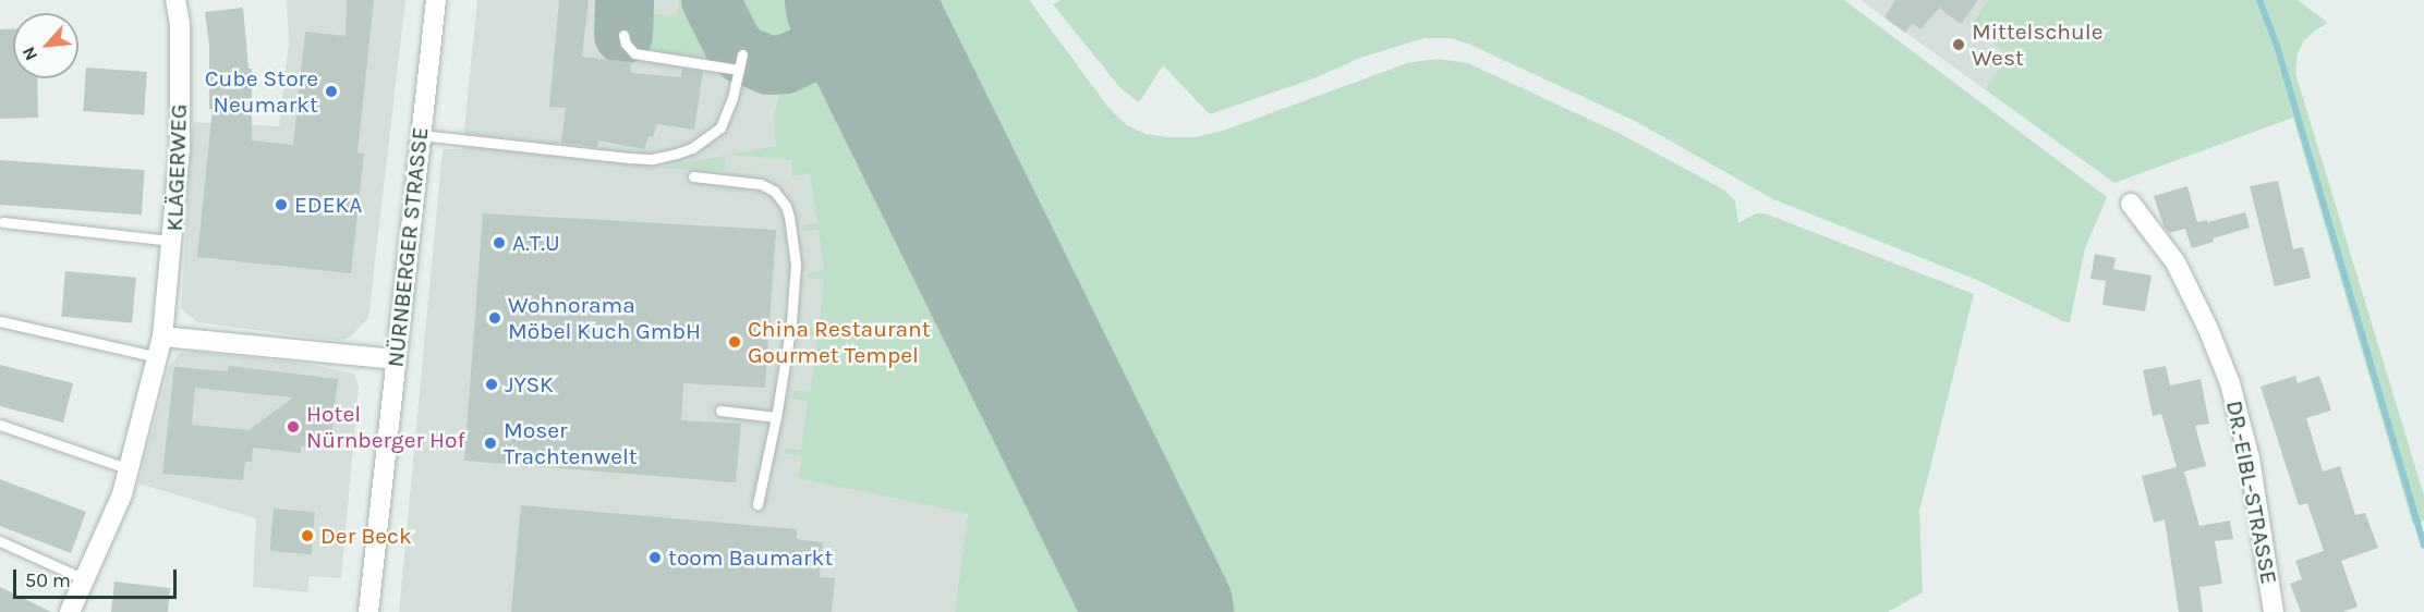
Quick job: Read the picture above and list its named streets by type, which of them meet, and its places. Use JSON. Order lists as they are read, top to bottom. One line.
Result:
{"streets":{"street":["KLÄGERWEG","NÜRNBERGER STRASSE","DR.-EIBL-STRASSE"]},"places":["Mittelschule West","Cube Store Neumarkt","EDEKA","A.T.U","Wohnorama Möbel Kuch GmbH","China Restaurant Gourmet Tempel","JYSK","Hotel Nürnberger Hof","Moser Trachtenwelt","Der Beck","toom Baumarkt"],"scale_bar":"50 m","north":"bottom left"}
